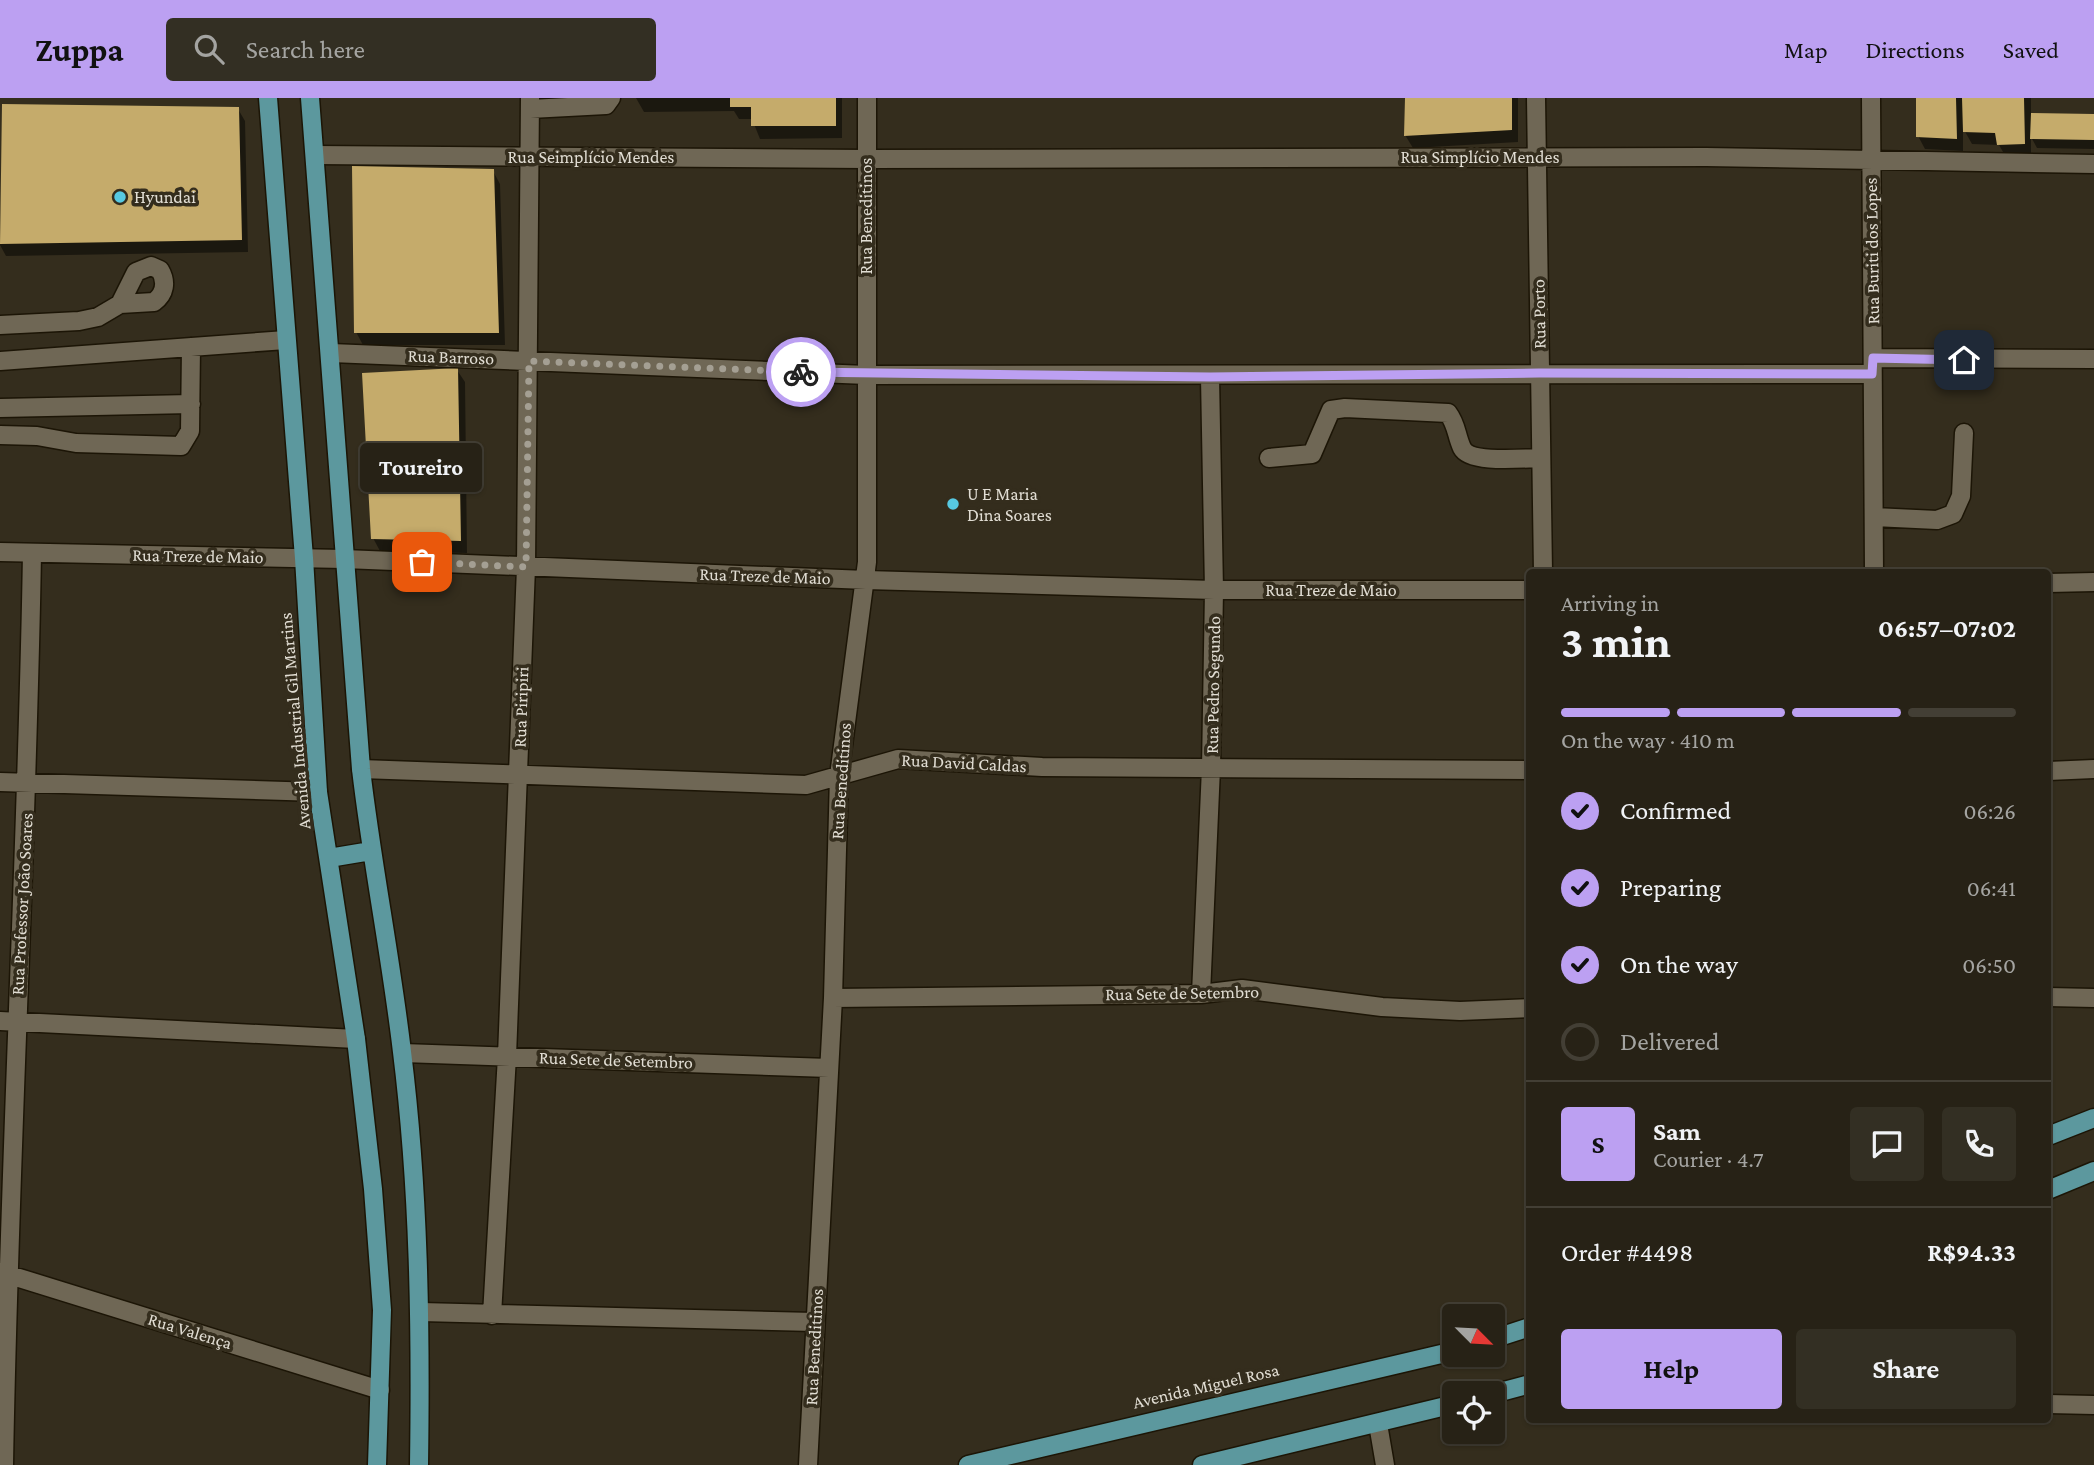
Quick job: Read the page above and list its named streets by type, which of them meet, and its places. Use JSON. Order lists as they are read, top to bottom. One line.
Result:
{"streets":{"main road":["Avenida Industrial Gil Martins","Avenida Miguel Rosa"],"street":["Rua Seimplício Mendes","Rua Simplício Mendes","Rua Beneditinos","Rua Buriti dos Lopes","Rua Porto","Rua Barroso","Rua Treze de Maio","Rua Pedro Segundo","Rua Piripiri","Rua David Caldas","Rua Professor João Soares","Rua Sete de Setembro","Rua Valença"]},"crossings":[["Rua Seimplício Mendes","Rua Simplício Mendes"],["Rua Seimplício Mendes","Rua Beneditinos"],["Rua Seimplício Mendes","Rua Piripiri"],["Rua Simplício Mendes","Rua Beneditinos"],["Rua Simplício Mendes","Rua Buriti dos Lopes"],["Rua Simplício Mendes","Rua Porto"],["Rua Beneditinos","Rua Barroso"],["Rua Beneditinos","Rua Treze de Maio"],["Rua Beneditinos","Rua David Caldas"],["Rua Beneditinos","Rua Sete de Setembro"],["Rua Buriti dos Lopes","Rua Barroso"],["Rua Porto","Rua Barroso"],["Rua Barroso","Rua Pedro Segundo"],["Rua Barroso","Rua Piripiri"],["Rua Treze de Maio","Rua Pedro Segundo"],["Rua Treze de Maio","Rua Piripiri"],["Rua Treze de Maio","Avenida Industrial Gil Martins"],["Rua Treze de Maio","Rua Professor João Soares"],["Rua Pedro Segundo","Rua David Caldas"],["Rua Pedro Segundo","Rua Sete de Setembro"],["Rua Piripiri","Rua David Caldas"],["Rua Piripiri","Rua Sete de Setembro"],["Avenida Industrial Gil Martins","Rua Valença"],["Rua Professor João Soares","Rua Valença"]],"places":["Hyundai","U E Maria Dina Soares","Toureiro"],"north":"bottom right","page":{"header":"Zuppa","search":"Search here","nav":["Map","Directions","Saved"],"bubble":"Toureiro","heading":["3 min","Arriving in","06:57–07:02"],"panel":["Sam","Courier · 4.7","Order #4498","R$94.33"],"bar":"On the way · 410 m","list":[["Confirmed","06:26"],["Preparing","06:41"],["On the way","06:50"],"Delivered"],"round":"S","buttons":["Help","Share"]}}
